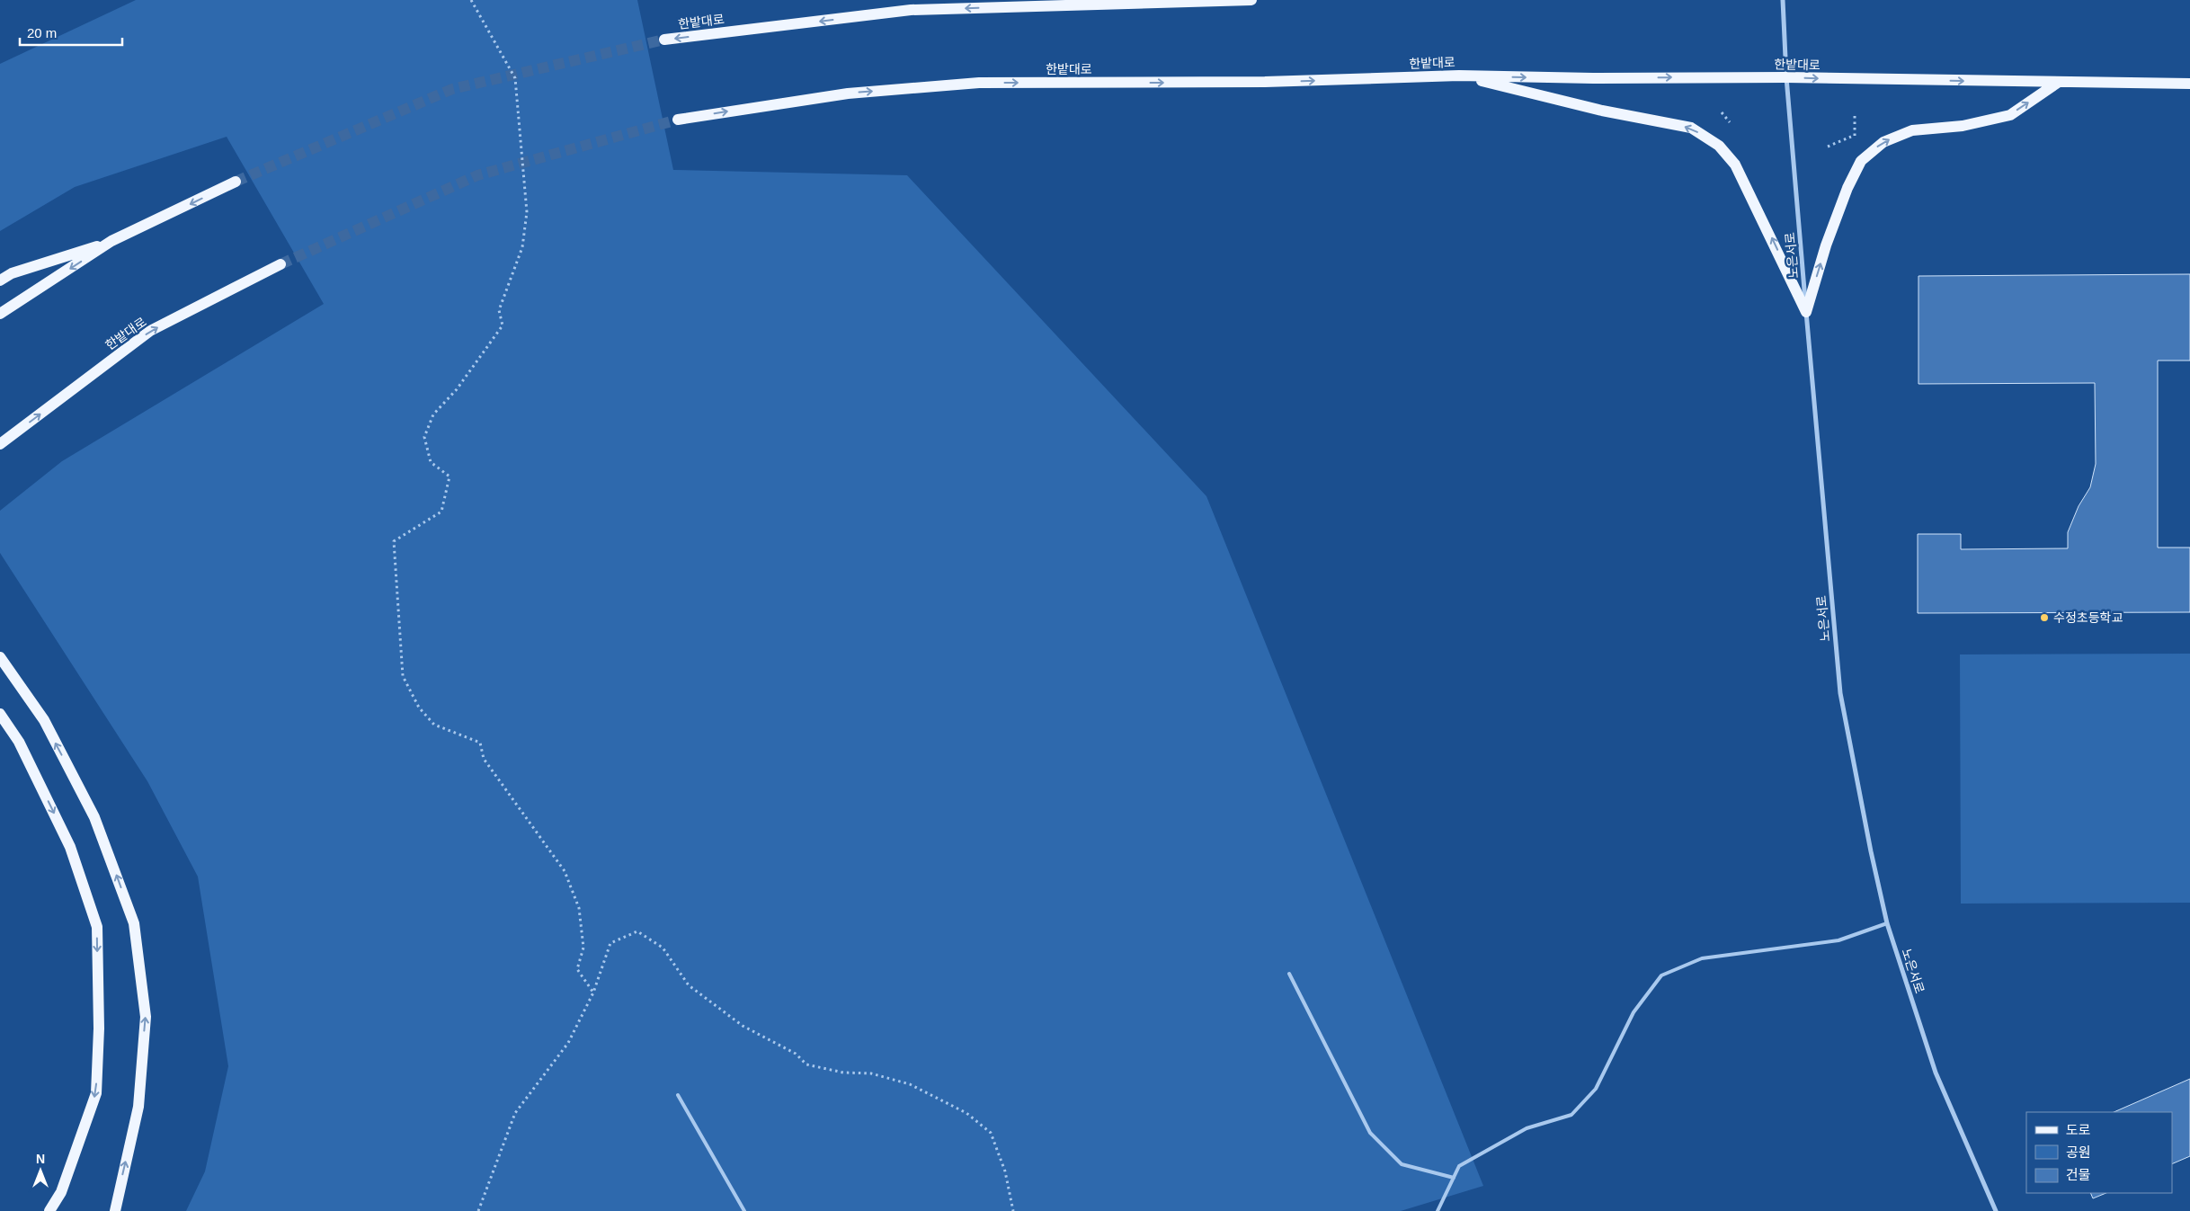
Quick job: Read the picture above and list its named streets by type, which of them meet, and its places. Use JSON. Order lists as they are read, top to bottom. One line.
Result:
{"streets":{"main road":["한밭대로"],"street":["노은서로"]},"crossings":[["한밭대로","노은서로"]],"places":["수정초등학교"],"legend":["도로","공원","건물"],"scale_bar":"20 m","north":"top"}
